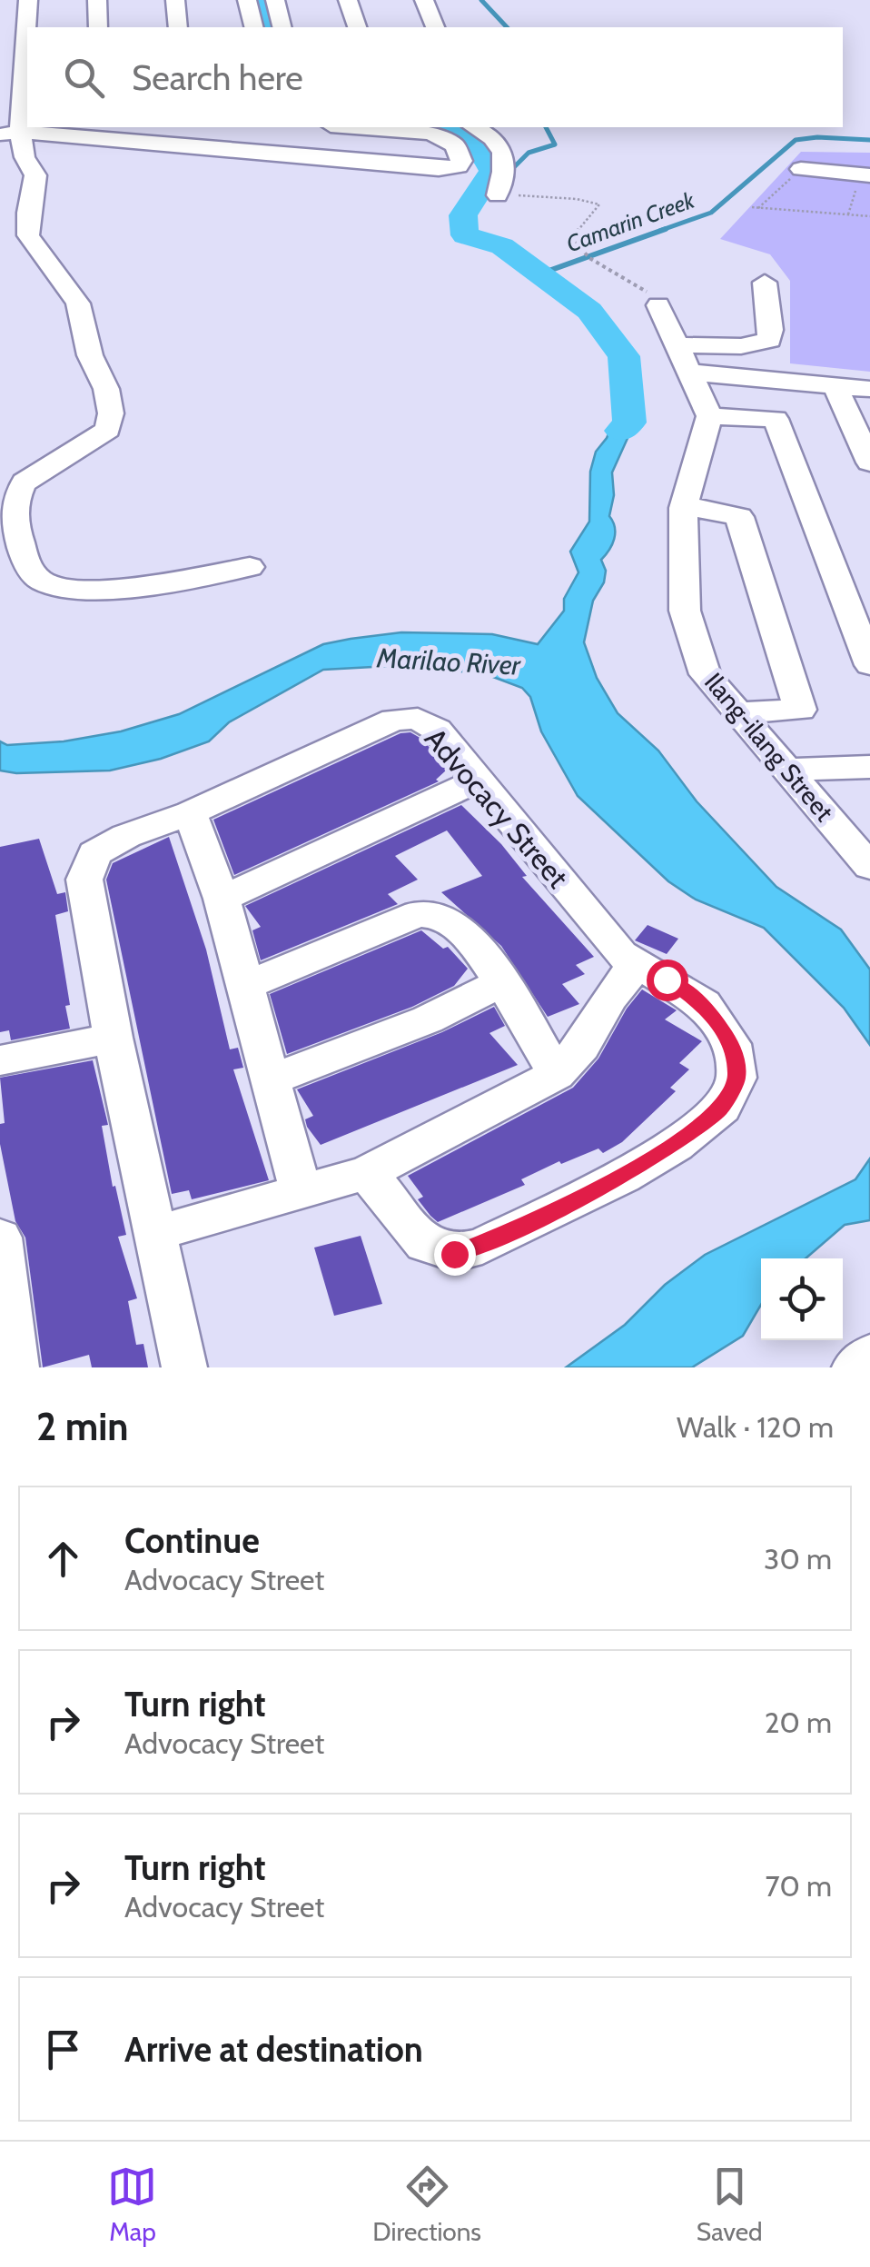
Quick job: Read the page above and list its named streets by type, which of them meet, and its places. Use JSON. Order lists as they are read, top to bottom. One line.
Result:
{"streets":{"street":["Ilang-ilang Street","Advocacy Street"]},"water":["Camarin Creek","Marilao River"],"page":{"search":"Search here","heading":["2 min","Walk · 120 m"],"list":[["Continue","Advocacy Street","30 m"],["Turn right","Advocacy Street","20 m"],["Turn right","Advocacy Street","70 m"],"Arrive at destination"],"nav":["Map","Directions","Saved"]}}
